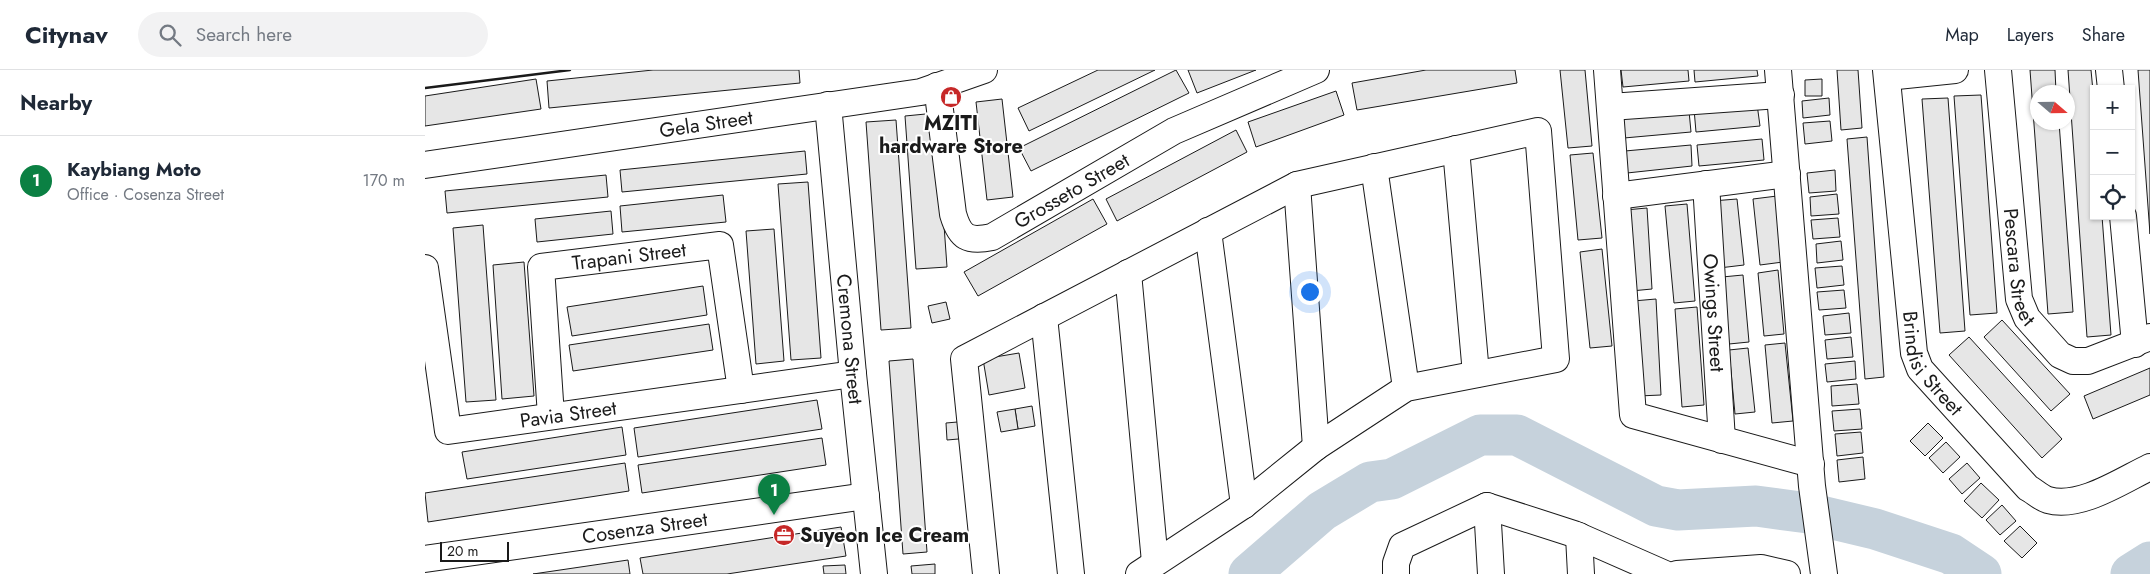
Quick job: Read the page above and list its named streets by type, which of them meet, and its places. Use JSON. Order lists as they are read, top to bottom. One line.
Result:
{"streets":{"street":["Gela Street","Grosseto Street","Trapani Street","Pescara Street","Owings Street","Cremona Street","Brindisi Street","Pavia Street","Cosenza Street"]},"crossings":[["Gela Street","Grosseto Street"],["Gela Street","Cremona Street"],["Trapani Street","Pavia Street"],["Cremona Street","Pavia Street"],["Cremona Street","Cosenza Street"]],"places":{"shop":["MZITI hardware Store"],"office":["Suyeon Ice Cream"]},"scale_bar":"20 m","north":"right","page":{"header":"Citynav","search":"Search here","nav":["Map","Layers","Share"],"heading":"Nearby","map_buttons":["+","−"],"list":[{"mark":"1","name":"Kaybiang Moto","note":"Office · Cosenza Street","value":"170 m"}],"pins":"1","scale":"20 m"}}
